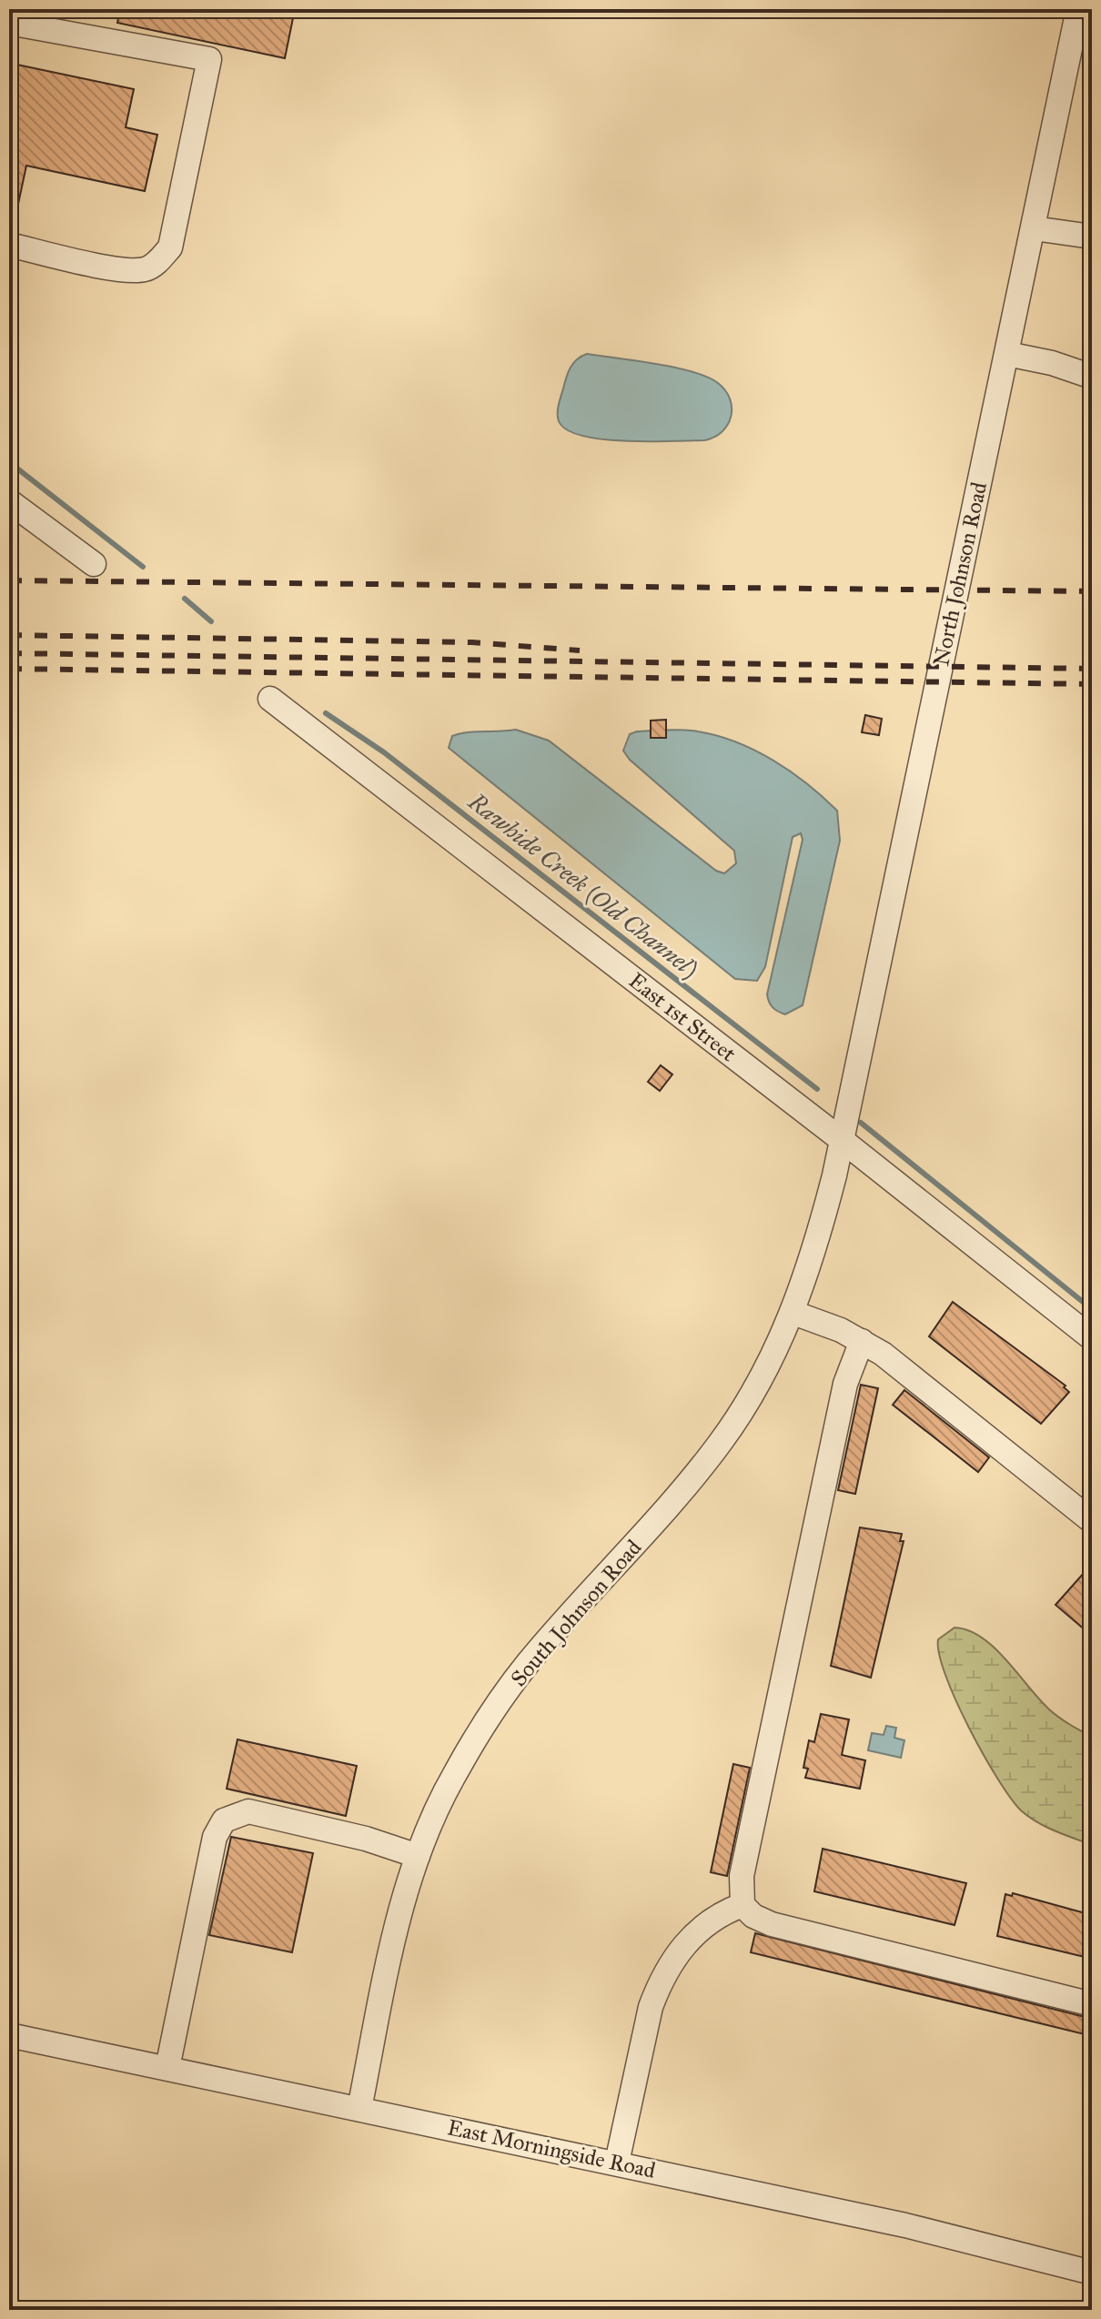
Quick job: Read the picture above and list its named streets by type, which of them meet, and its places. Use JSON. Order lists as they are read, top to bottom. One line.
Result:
{"streets":{"street":["North Johnson Road","East 1st Street","South Johnson Road","East Morningside Road"]},"crossings":[["North Johnson Road","East 1st Street"],["North Johnson Road","South Johnson Road"],["East 1st Street","South Johnson Road"],["South Johnson Road","East Morningside Road"]],"water":["Rawhide Creek (Old Channel)"]}
